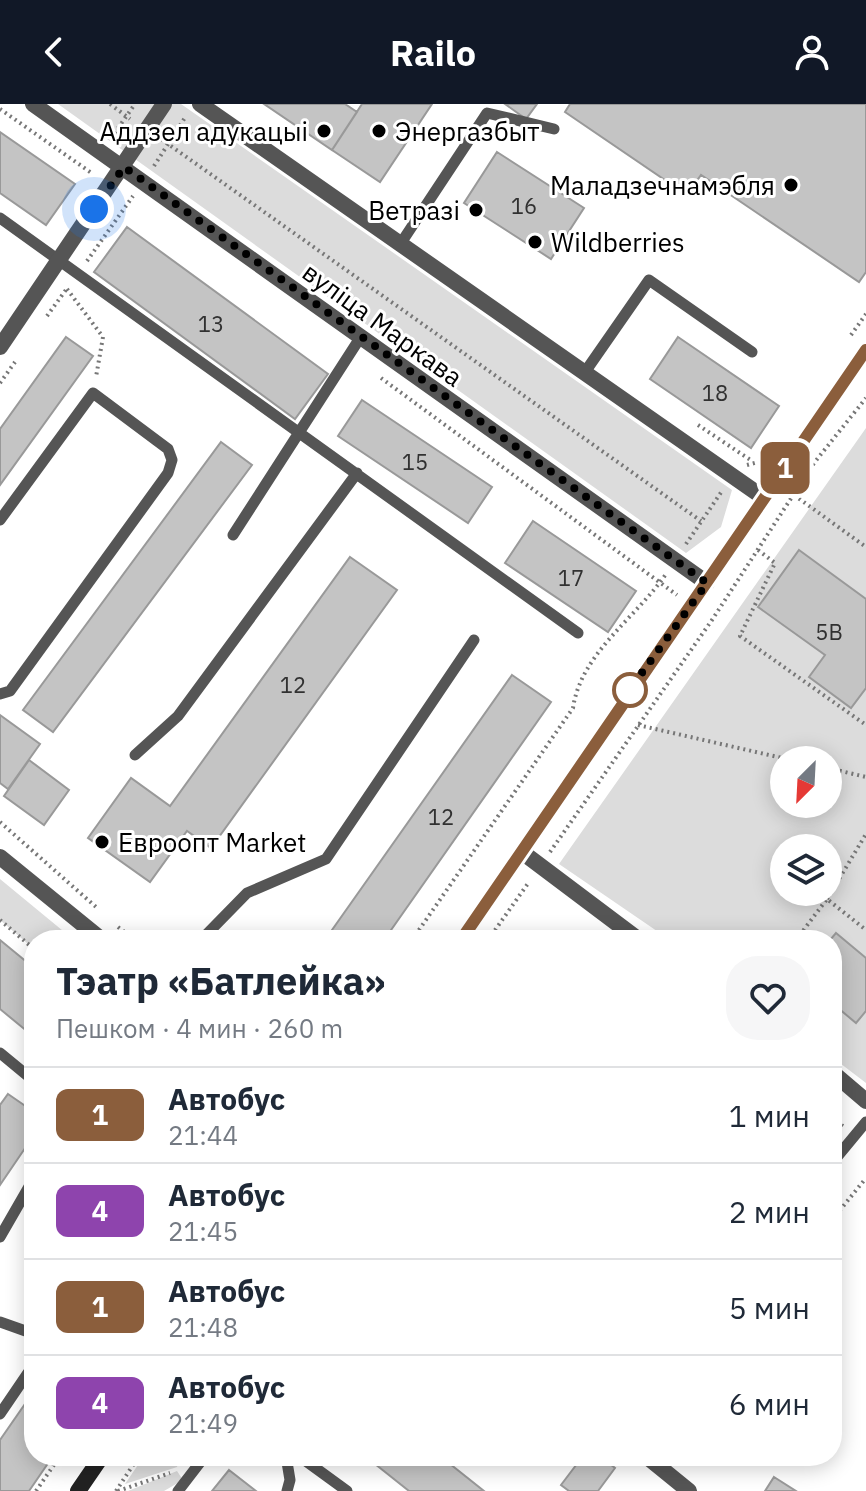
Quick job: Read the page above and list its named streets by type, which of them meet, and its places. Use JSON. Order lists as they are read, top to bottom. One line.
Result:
{"streets":{"street":["вуліца Маркава"]},"places":["Аддзел адукацыі","Энергазбыт","Маладзечнамэбля","Ветразі","Wildberries","Евроопт Market"],"lines":["bus line 1"],"house_numbers":["16","13","18","15","17","5В","12","12"],"north":"bottom left","page":{"header":"Railo","on_map":"1","heading":["Тэатр «Батлейка»","Пешком · 4 мин · 260 m"],"list":[{"mark":"1","name":"Автобус","note":"21:44","value":"1 мин"},{"mark":"4","name":"Автобус","note":"21:45","value":"2 мин"},{"mark":"1","name":"Автобус","note":"21:48","value":"5 мин"},{"mark":"4","name":"Автобус","note":"21:49","value":"6 мин"}]}}
